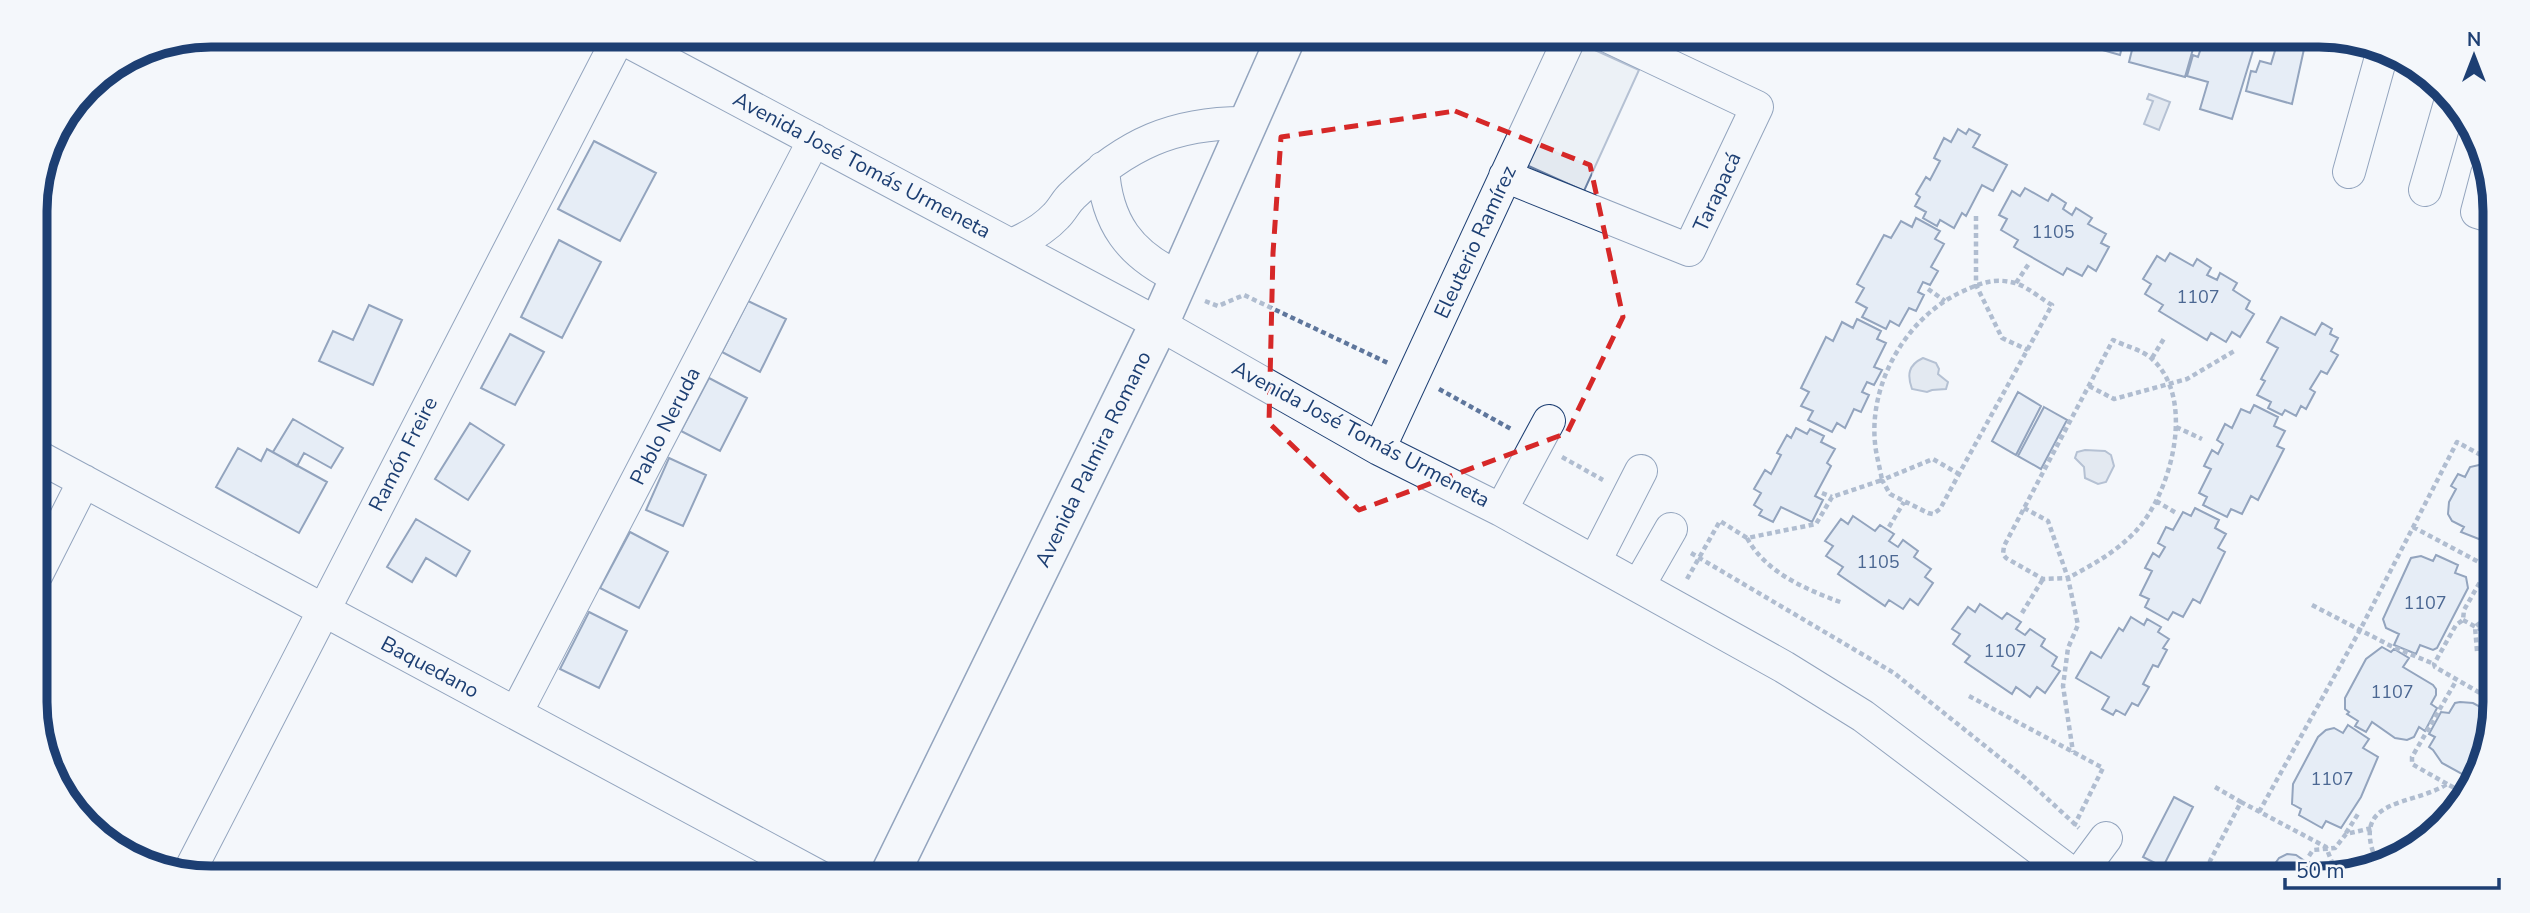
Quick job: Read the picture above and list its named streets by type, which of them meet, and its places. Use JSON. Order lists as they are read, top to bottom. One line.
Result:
{"streets":{"main road":["Avenida Palmira Romano"],"street":["Avenida José Tomás Urmeneta","Tarapacá","Eleuterio Ramírez","Pablo Neruda","Ramón Freire","Baquedano"]},"crossings":[["Avenida José Tomás Urmeneta","Eleuterio Ramírez"],["Avenida José Tomás Urmeneta","Pablo Neruda"],["Avenida José Tomás Urmeneta","Avenida Palmira Romano"],["Tarapacá","Eleuterio Ramírez"],["Pablo Neruda","Baquedano"],["Ramón Freire","Baquedano"]],"house_numbers":["1105","1107","1105","1107","1107","1107","1107"],"scale_bar":"50 m","north":"top"}
